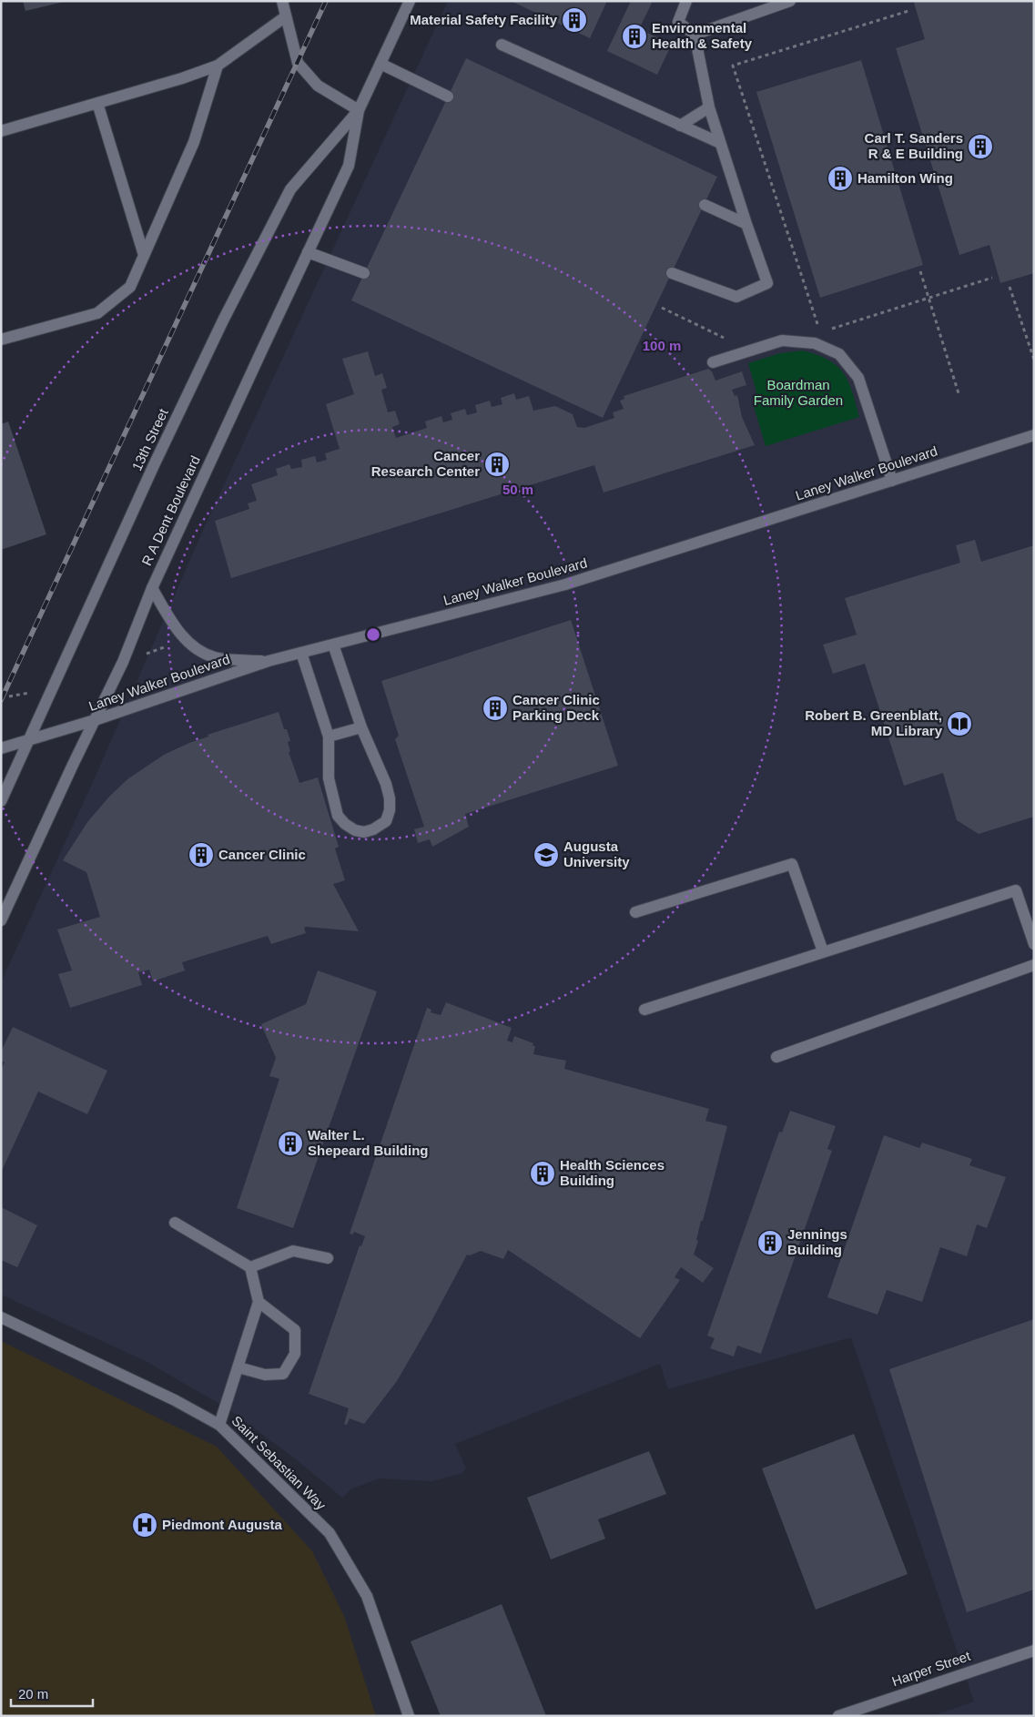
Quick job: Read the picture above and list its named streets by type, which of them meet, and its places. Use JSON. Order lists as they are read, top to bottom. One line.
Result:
{"streets":{"street":["13th Street","Laney Walker Boulevard","R A Dent Boulevard","Saint Sebastian Way","Harper Street"]},"crossings":[["13th Street","Laney Walker Boulevard"],["13th Street","R A Dent Boulevard"],["Laney Walker Boulevard","R A Dent Boulevard"]],"parks":["Boardman Family Garden"],"places":{"building":["Material Safety Facility","Environmental Health & Safety","Carl T. Sanders R & E Building","Hamilton Wing","Cancer Research Center","Cancer Clinic Parking Deck","Cancer Clinic","Walter L. Shepeard Building","Health Sciences Building","Jennings Building"],"library":["Robert B. Greenblatt, MD Library"],"school or university":["Augusta University"],"hospital":["Piedmont Augusta"]},"scale_bar":"20 m","rings":["100 m","50 m"]}
